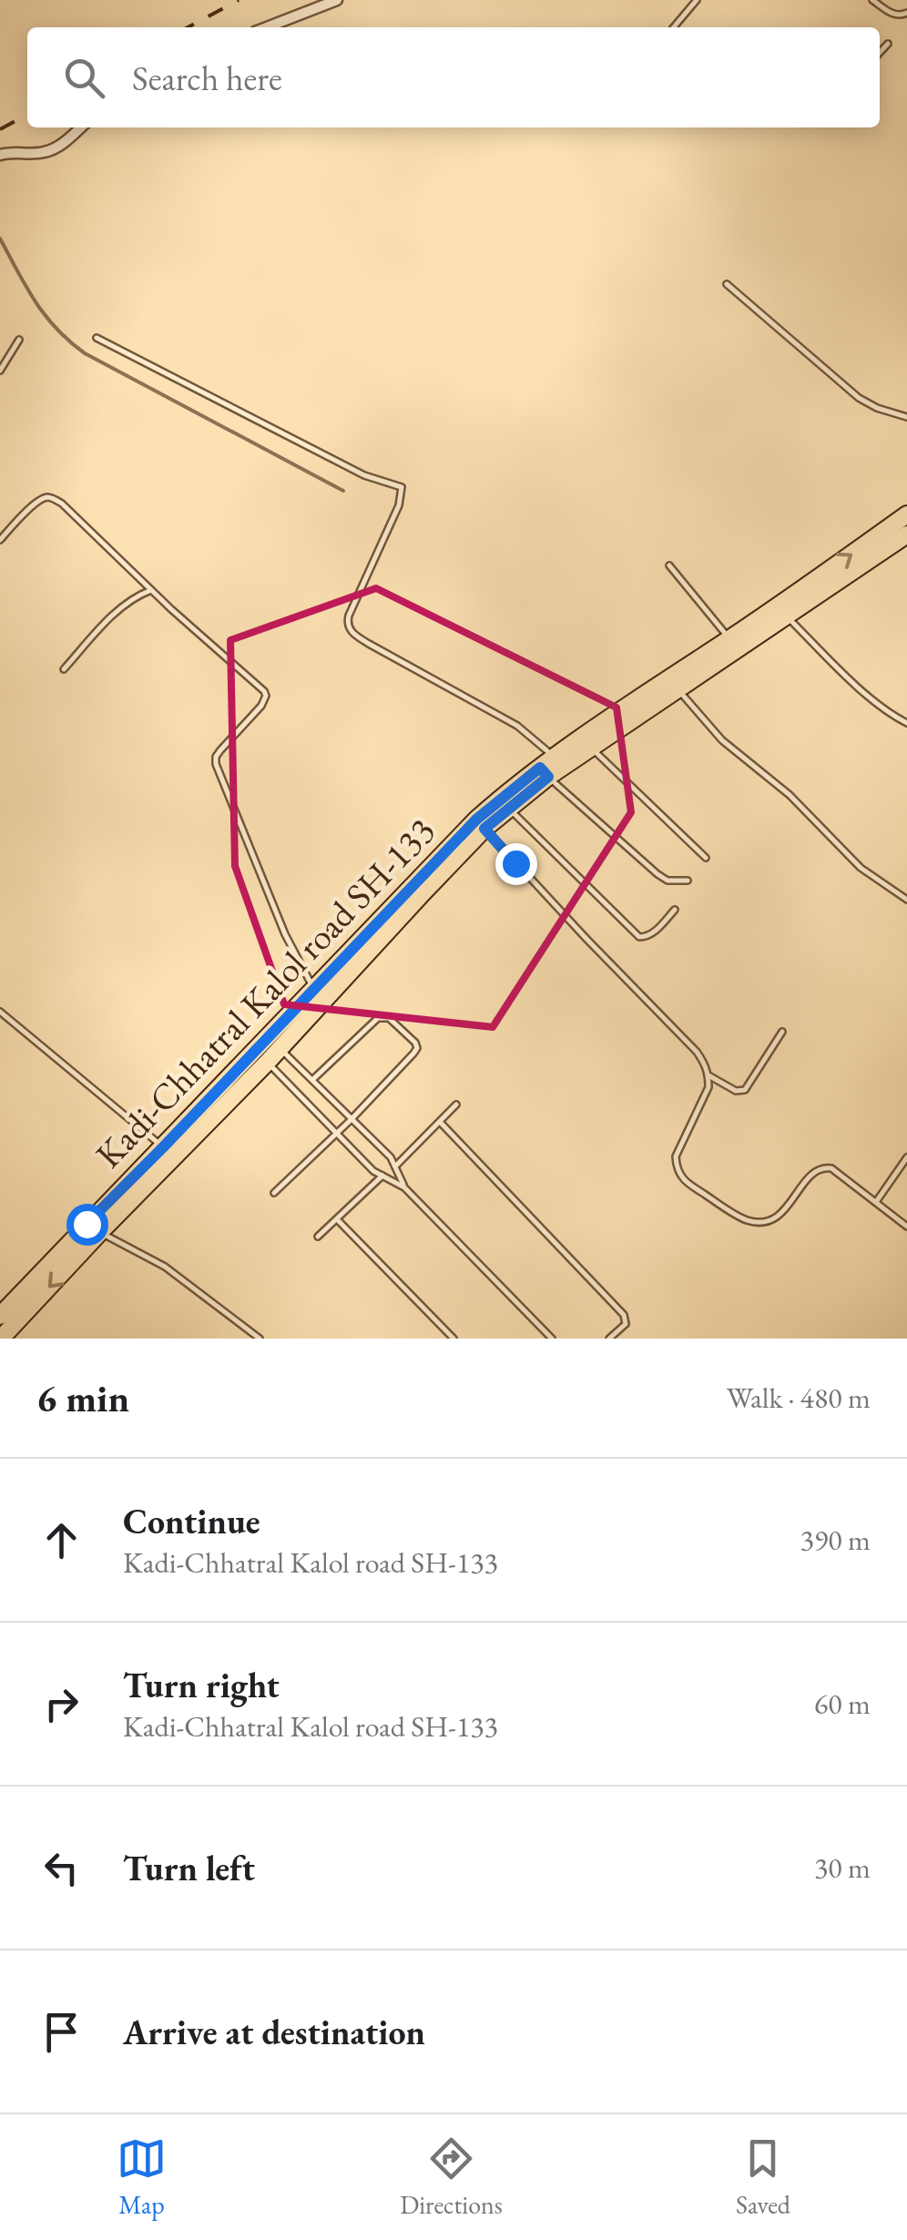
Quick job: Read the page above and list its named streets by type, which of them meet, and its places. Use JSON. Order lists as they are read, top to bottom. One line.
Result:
{"streets":{"main road":["Kadi-Chhatral Kalol road SH-133"]},"page":{"search":"Search here","heading":["6 min","Walk · 480 m"],"list":[["Continue","Kadi-Chhatral Kalol road SH-133","390 m"],["Turn right","Kadi-Chhatral Kalol road SH-133","60 m"],["Turn left","30 m"],"Arrive at destination"],"nav":["Map","Directions","Saved"]}}
